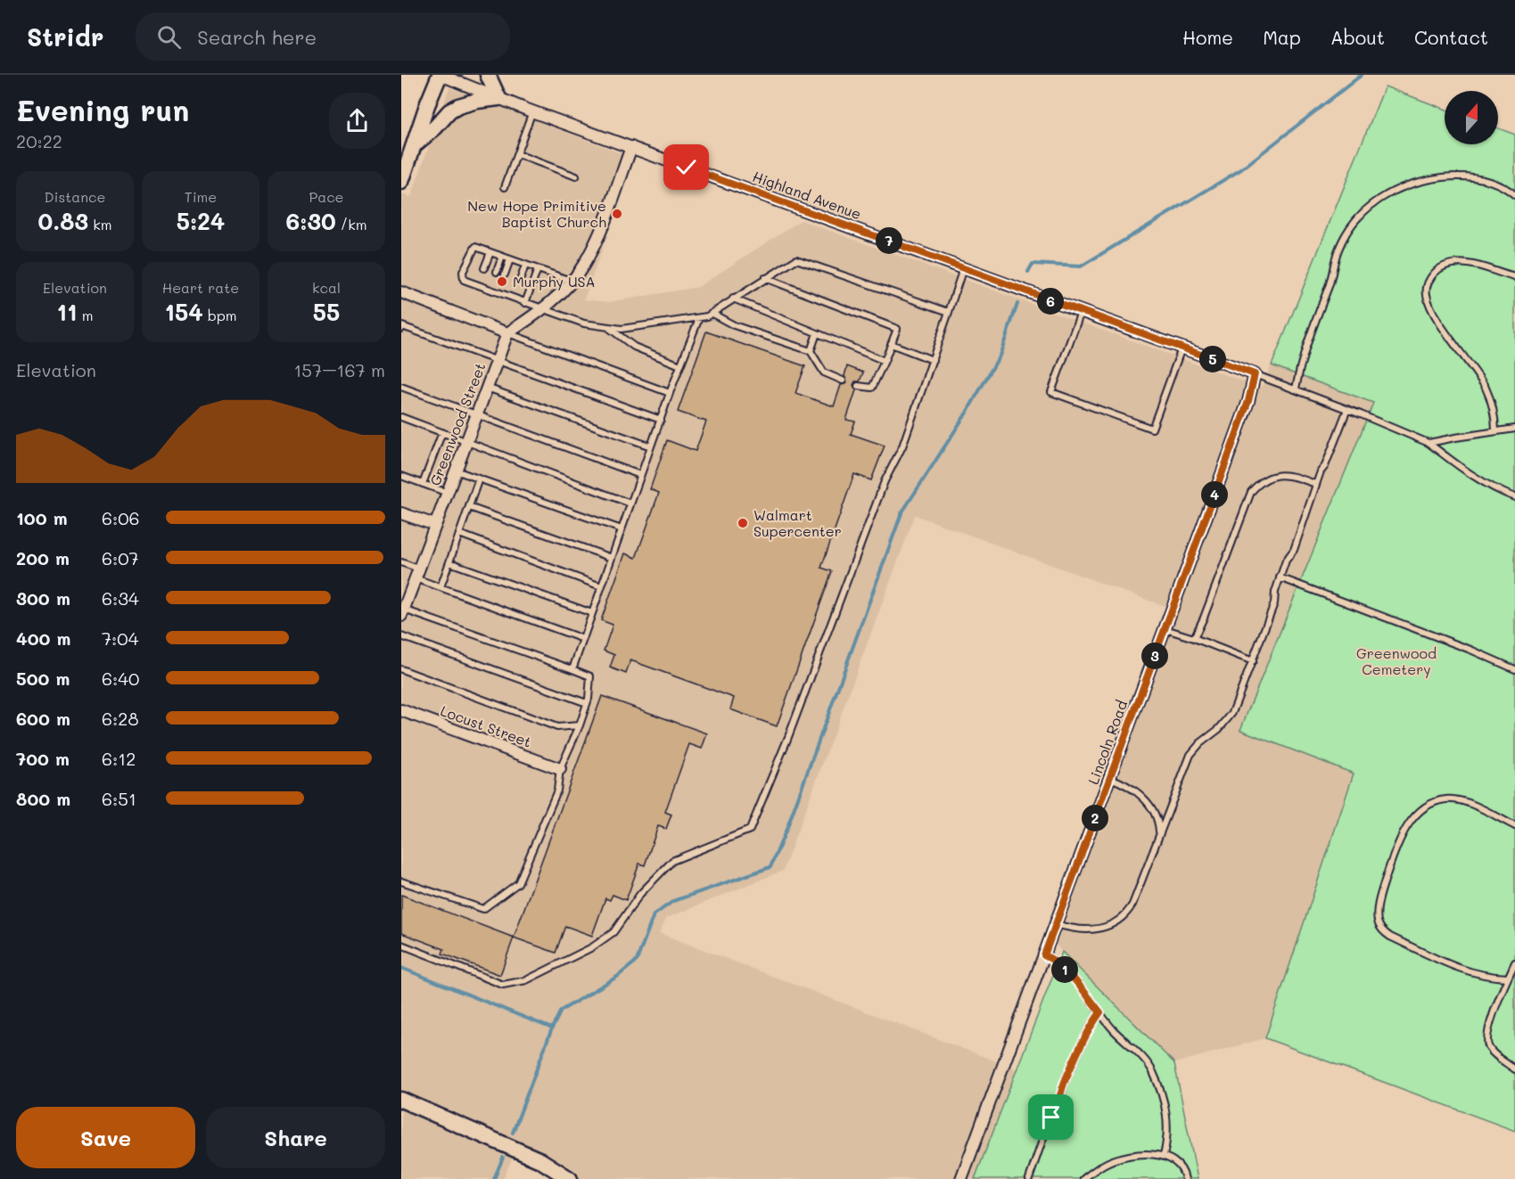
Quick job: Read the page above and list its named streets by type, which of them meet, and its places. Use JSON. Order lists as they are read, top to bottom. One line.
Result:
{"streets":{"street":["Highland Avenue","Greenwood Street","Locust Street","Lincoln Road"]},"crossings":[["Highland Avenue","Lincoln Road"]],"parks":["Greenwood Cemetery"],"places":["New Hope Primitive Baptist Church","Murphy USA","Walmart Supercenter"],"north":"top","page":{"header":"Stridr","search":"Search here","nav":["Home","Map","About","Contact"],"heading":["Evening run","20:22"],"stats":[["Distance","0.83 km"],["Time","5:24"],["Pace","6:30 /km"],["Elevation","11 m"],["Heart rate","154 bpm"],["kcal","55"]],"pins":["7","6","5","4","3","2","1"],"chart":["Elevation","157–167 m"],"list":[{"name":"100 m","note":"6:06"},{"name":"200 m","note":"6:07"},{"name":"300 m","note":"6:34"},{"name":"400 m","note":"7:04"},{"name":"500 m","note":"6:40"},{"name":"600 m","note":"6:28"},{"name":"700 m","note":"6:12"},{"name":"800 m","note":"6:51"}],"buttons":["Save","Share"]}}
